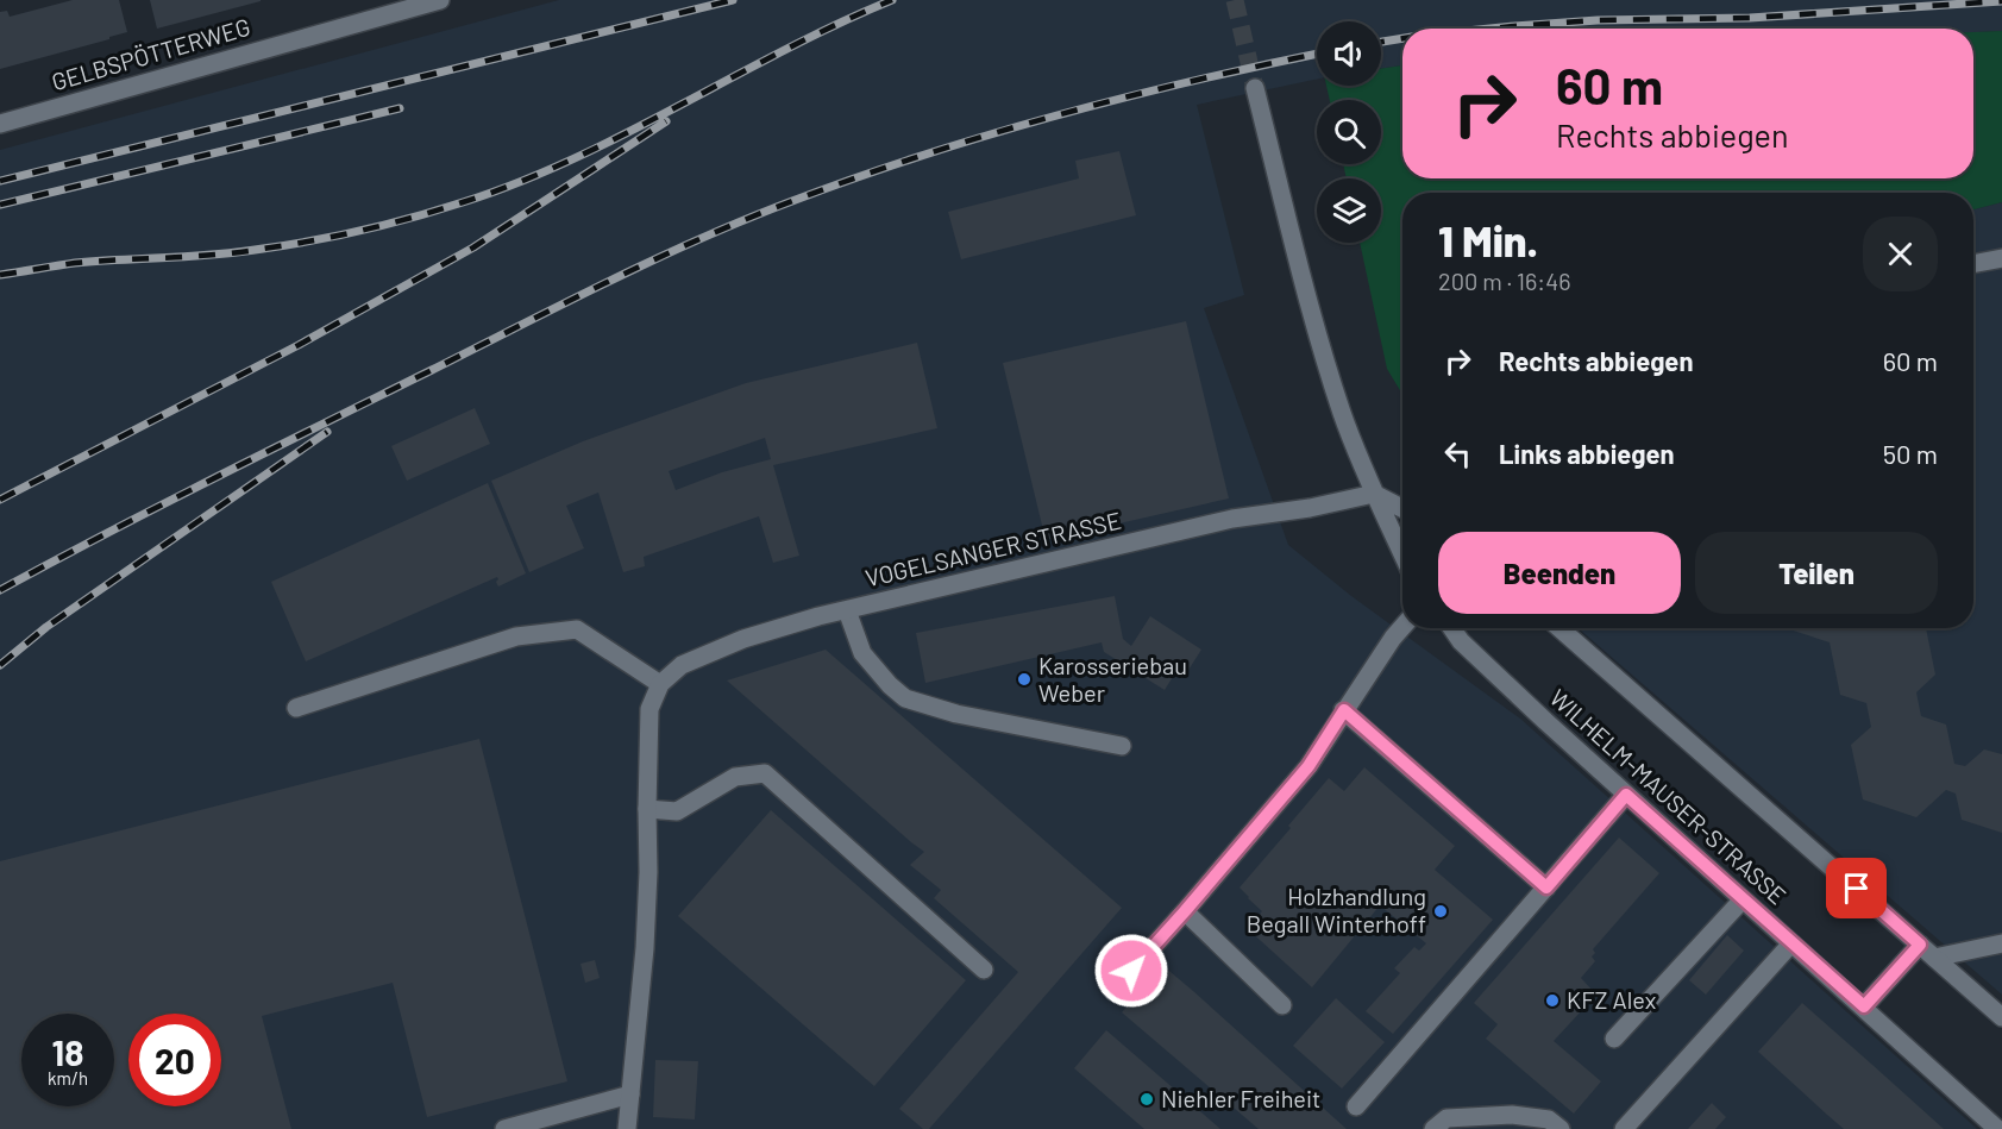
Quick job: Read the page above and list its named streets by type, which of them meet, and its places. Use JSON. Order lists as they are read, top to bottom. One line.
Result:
{"streets":{"street":["GELBSPÖTTERWEG","VOGELSANGER STRASSE","WILHELM-MAUSER-STRASSE"]},"places":["Karosseriebau Weber","Holzhandlung Begall Winterhoff","KFZ Alex","Niehler Freiheit"],"page":{"turn":["60 m","Rechts abbiegen"],"heading":["1 Min.","200 m · 16:46"],"list":[{"name":"Rechts abbiegen","value":"60 m"},{"name":"Links abbiegen","value":"50 m"}],"buttons":["Beenden","Teilen"],"speed":"18 km/h","limit":"20"}}
